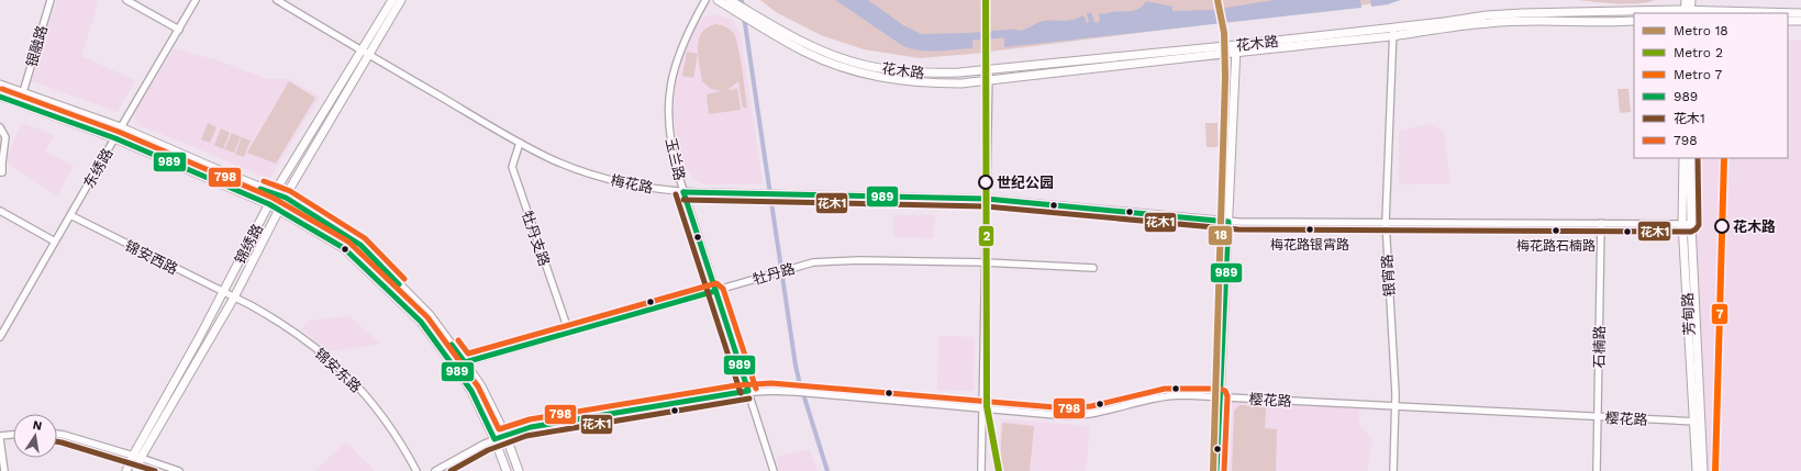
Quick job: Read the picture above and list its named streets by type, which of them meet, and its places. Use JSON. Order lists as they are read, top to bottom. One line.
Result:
{"streets":{"main road":["花木路","锦绣路","芳甸路"],"street":["银融路","玉兰路","东绣路","梅花路","牡丹支路","锦安西路","牡丹路","银宵路","石楠路","锦安东路","樱花路"]},"crossings":[["花木路","银宵路"],["玉兰路","梅花路"],["玉兰路","牡丹路"],["玉兰路","樱花路"],["东绣路","锦安西路"],["梅花路","牡丹支路"],["梅花路","锦绣路"],["梅花路","银宵路"],["梅花路","芳甸路"],["梅花路","石楠路"],["牡丹支路","牡丹路"],["锦绣路","锦安西路"],["锦绣路","锦安东路"],["锦安西路","锦安东路"],["银宵路","樱花路"],["芳甸路","樱花路"],["石楠路","樱花路"]],"places":["世纪公园","花木路","梅花路银霄路","梅花路石楠路"],"lines":["metro line 18","metro line 2","transit line 798","transit line 989","metro line 7","transit line 花木1"],"legend":["Metro 18","Metro 2","Metro 7","989","花木1","798"],"north":"top"}
